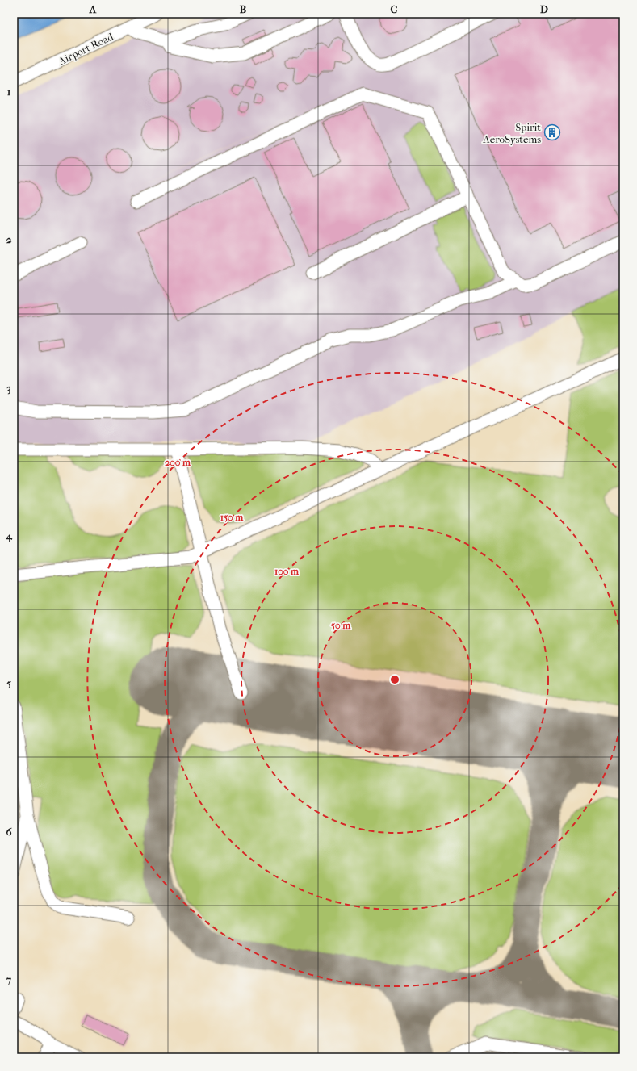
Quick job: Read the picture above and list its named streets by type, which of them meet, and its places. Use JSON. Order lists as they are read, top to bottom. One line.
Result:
{"streets":{"street":["Airport Road"]},"places":{"building":["Spirit AeroSystems"]},"grid":{"columns":["A","B","C","D"],"rows":["1","2","3","4","5","6","7"]},"rings":["200 m","150 m","100 m","50 m"]}
